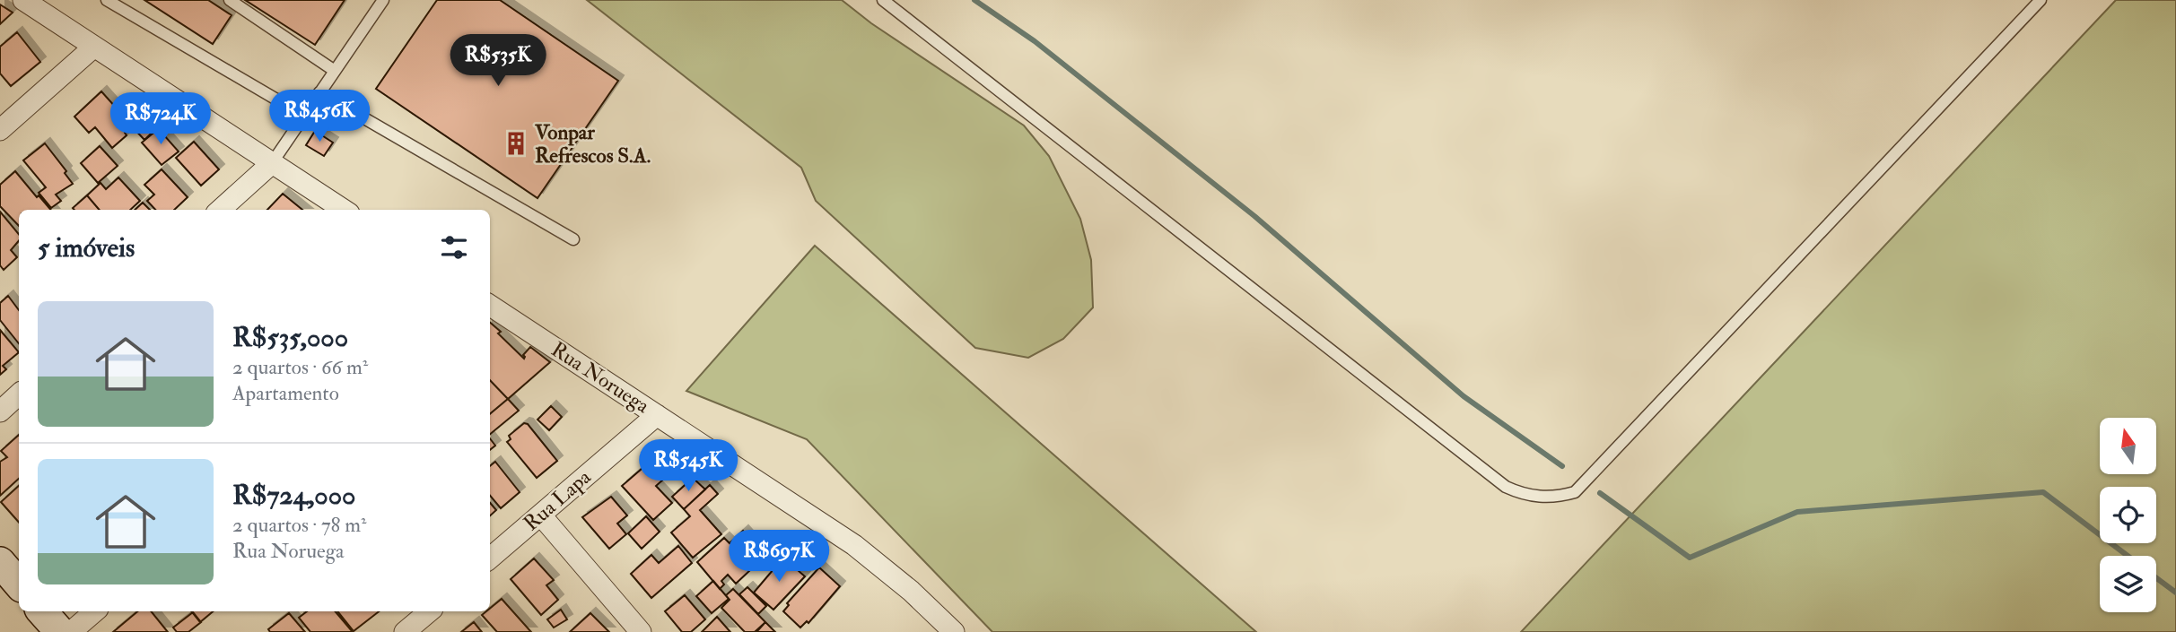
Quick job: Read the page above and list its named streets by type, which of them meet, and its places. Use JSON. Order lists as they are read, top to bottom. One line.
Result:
{"streets":{"street":["Rua Noruega","Rua Lapa"]},"crossings":[["Rua Noruega","Rua Lapa"]],"places":{"building":["Vonpar Refrescos S.A."]},"north":"top","page":{"price":["R$535K","R$456K","R$724K","R$545K","R$697K"],"heading":"5 imóveis","list":[{"name":"R$535,000","note":"2 quartos · 66 m² · Apartamento"},{"name":"R$724,000","note":"2 quartos · 78 m² · Rua Noruega"}]}}
